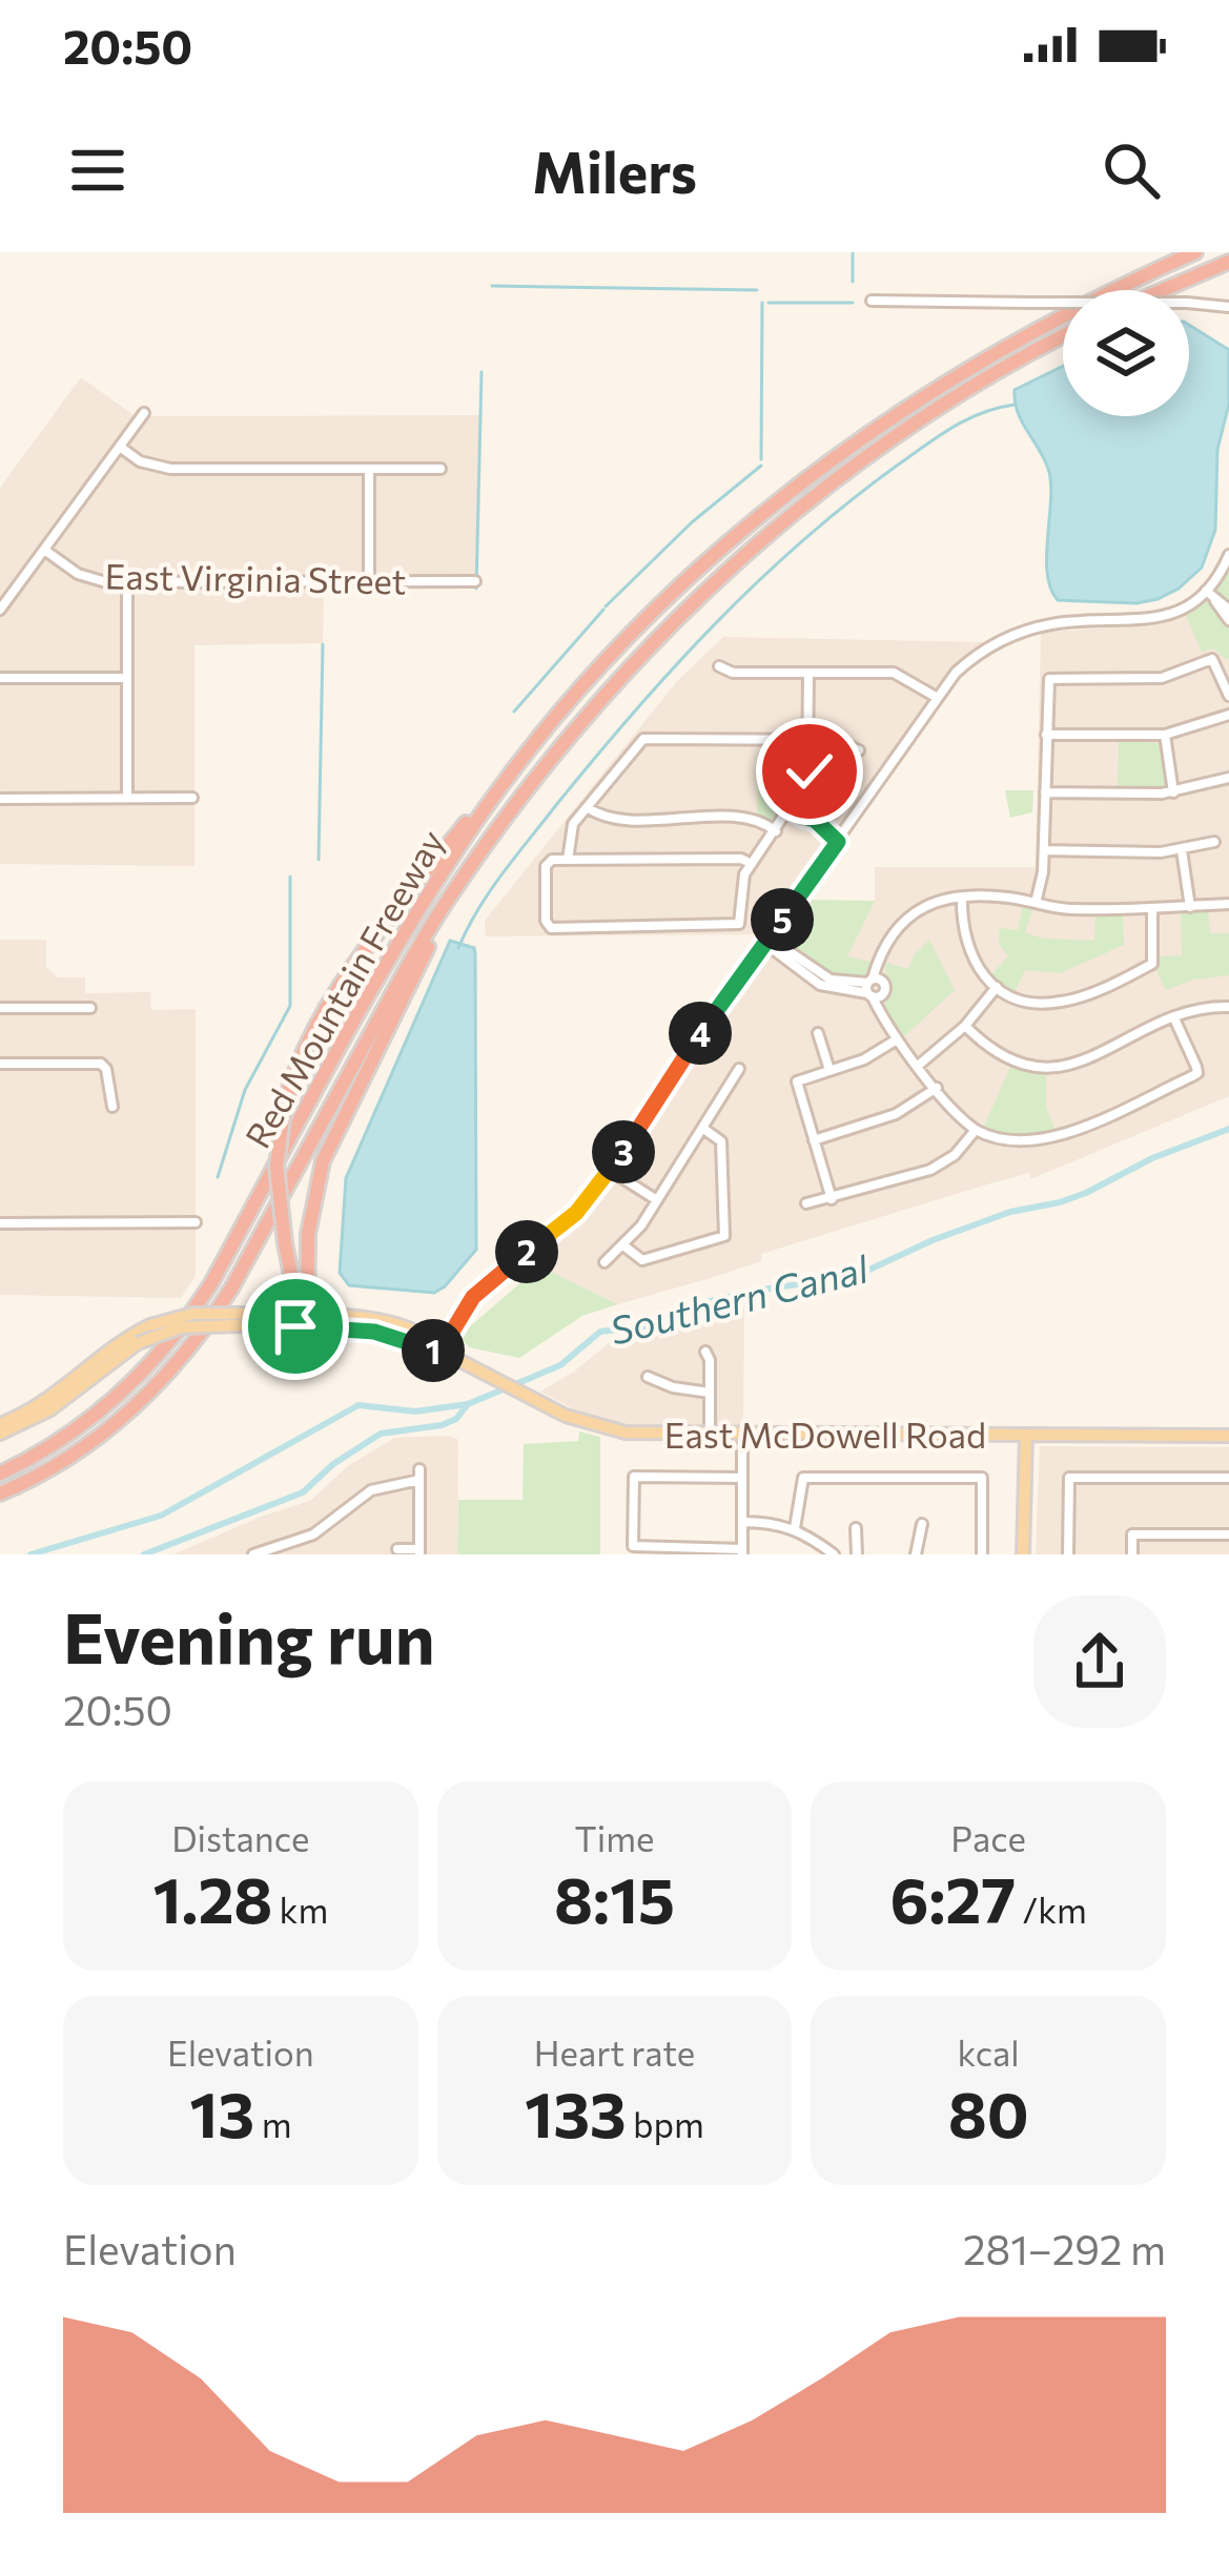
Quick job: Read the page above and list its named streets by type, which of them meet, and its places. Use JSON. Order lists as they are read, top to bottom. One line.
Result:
{"streets":{"highway":["Red Mountain Freeway"],"main road":["East McDowell Road"],"street":["East Virginia Street"]},"water":["Southern Canal"],"page":{"status":"20:50","header":"Milers","pins":["5","4","3","2","1"],"heading":["Evening run","20:50"],"stats":[["Distance","1.28 km"],["Time","8:15"],["Pace","6:27 /km"],["Elevation","13 m"],["Heart rate","133 bpm"],["kcal","80"]],"chart":["Elevation","281–292 m"]}}
